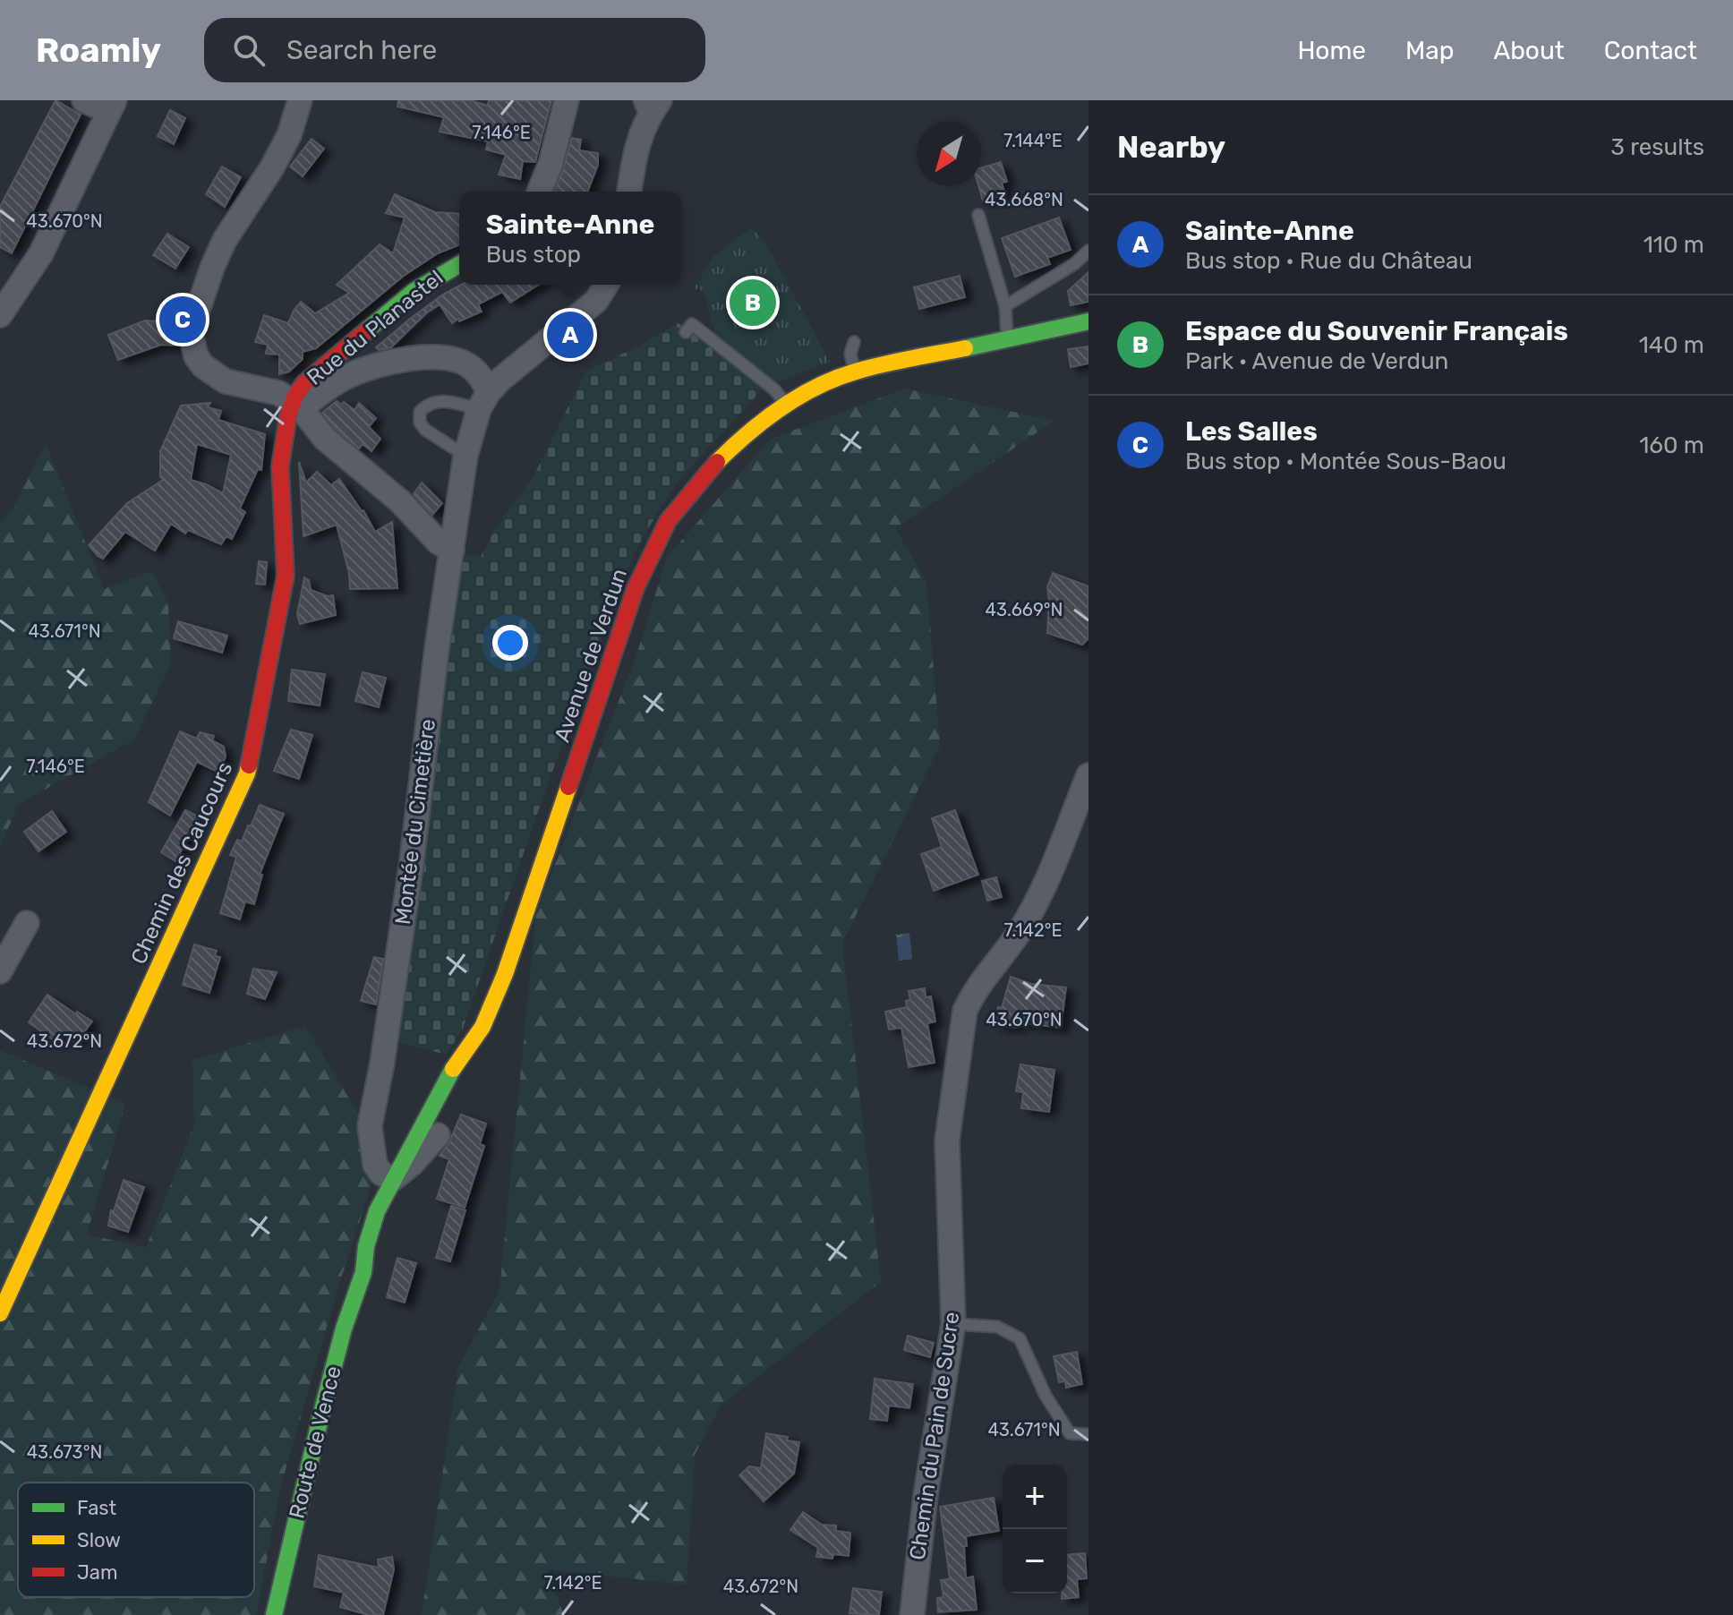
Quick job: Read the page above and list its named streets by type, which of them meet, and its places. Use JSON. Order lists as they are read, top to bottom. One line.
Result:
{"streets":{"main road":["Rue du Planastel","Avenue de Verdun","Chemin des Caucours","Route de Vence"],"street":["Montée du Cimetière","Chemin du Pain de Sucre"]},"crossings":[["Rue du Planastel","Chemin des Caucours"],["Avenue de Verdun","Montée du Cimetière"],["Avenue de Verdun","Route de Vence"],["Montée du Cimetière","Route de Vence"]],"legend":["Fast","Slow","Jam"],"north":"bottom left","page":{"header":"Roamly","search":"Search here","nav":["Home","Map","About","Contact"],"heading":["Nearby","3 results"],"popup":["Sainte-Anne","Bus stop"],"list":[{"mark":"A","name":"Sainte-Anne","note":"Bus stop · Rue du Château","value":"110 m"},{"mark":"B","name":"Espace du Souvenir Français","note":"Park · Avenue de Verdun","value":"140 m"},{"mark":"C","name":"Les Salles","note":"Bus stop · Montée Sous-Baou","value":"160 m"}],"pins":["B","C","A"],"map_buttons":["+","−"]},"coordinates":["7.146°E","7.144°E","43.668°N","43.670°N","43.669°N","43.671°N","7.142°E","43.672°N","43.673°N"]}
